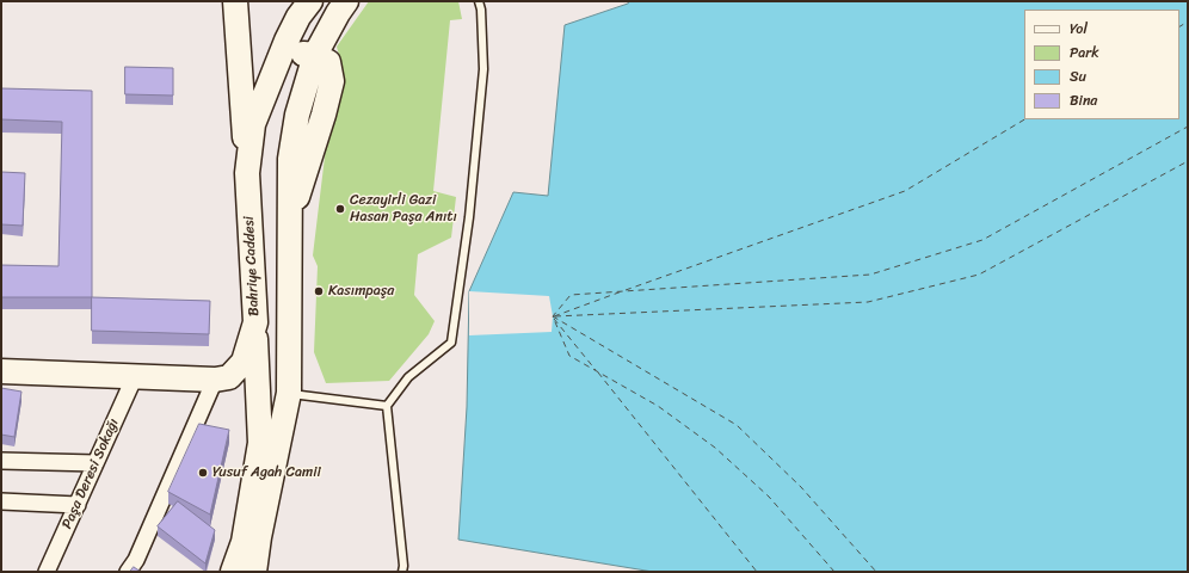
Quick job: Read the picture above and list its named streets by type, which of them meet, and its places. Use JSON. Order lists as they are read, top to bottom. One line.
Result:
{"streets":{"main road":["Bahriye Caddesi"],"street":["Paşa Deresi Sokağı"]},"crossings":[["Bahriye Caddesi","Paşa Deresi Sokağı"]],"places":["Cezayirli Gazi Hasan Paşa Anıtı","Kasımpaşa","Yusuf Agah Camii"],"legend":["Yol","Park","Su","Bina"]}
